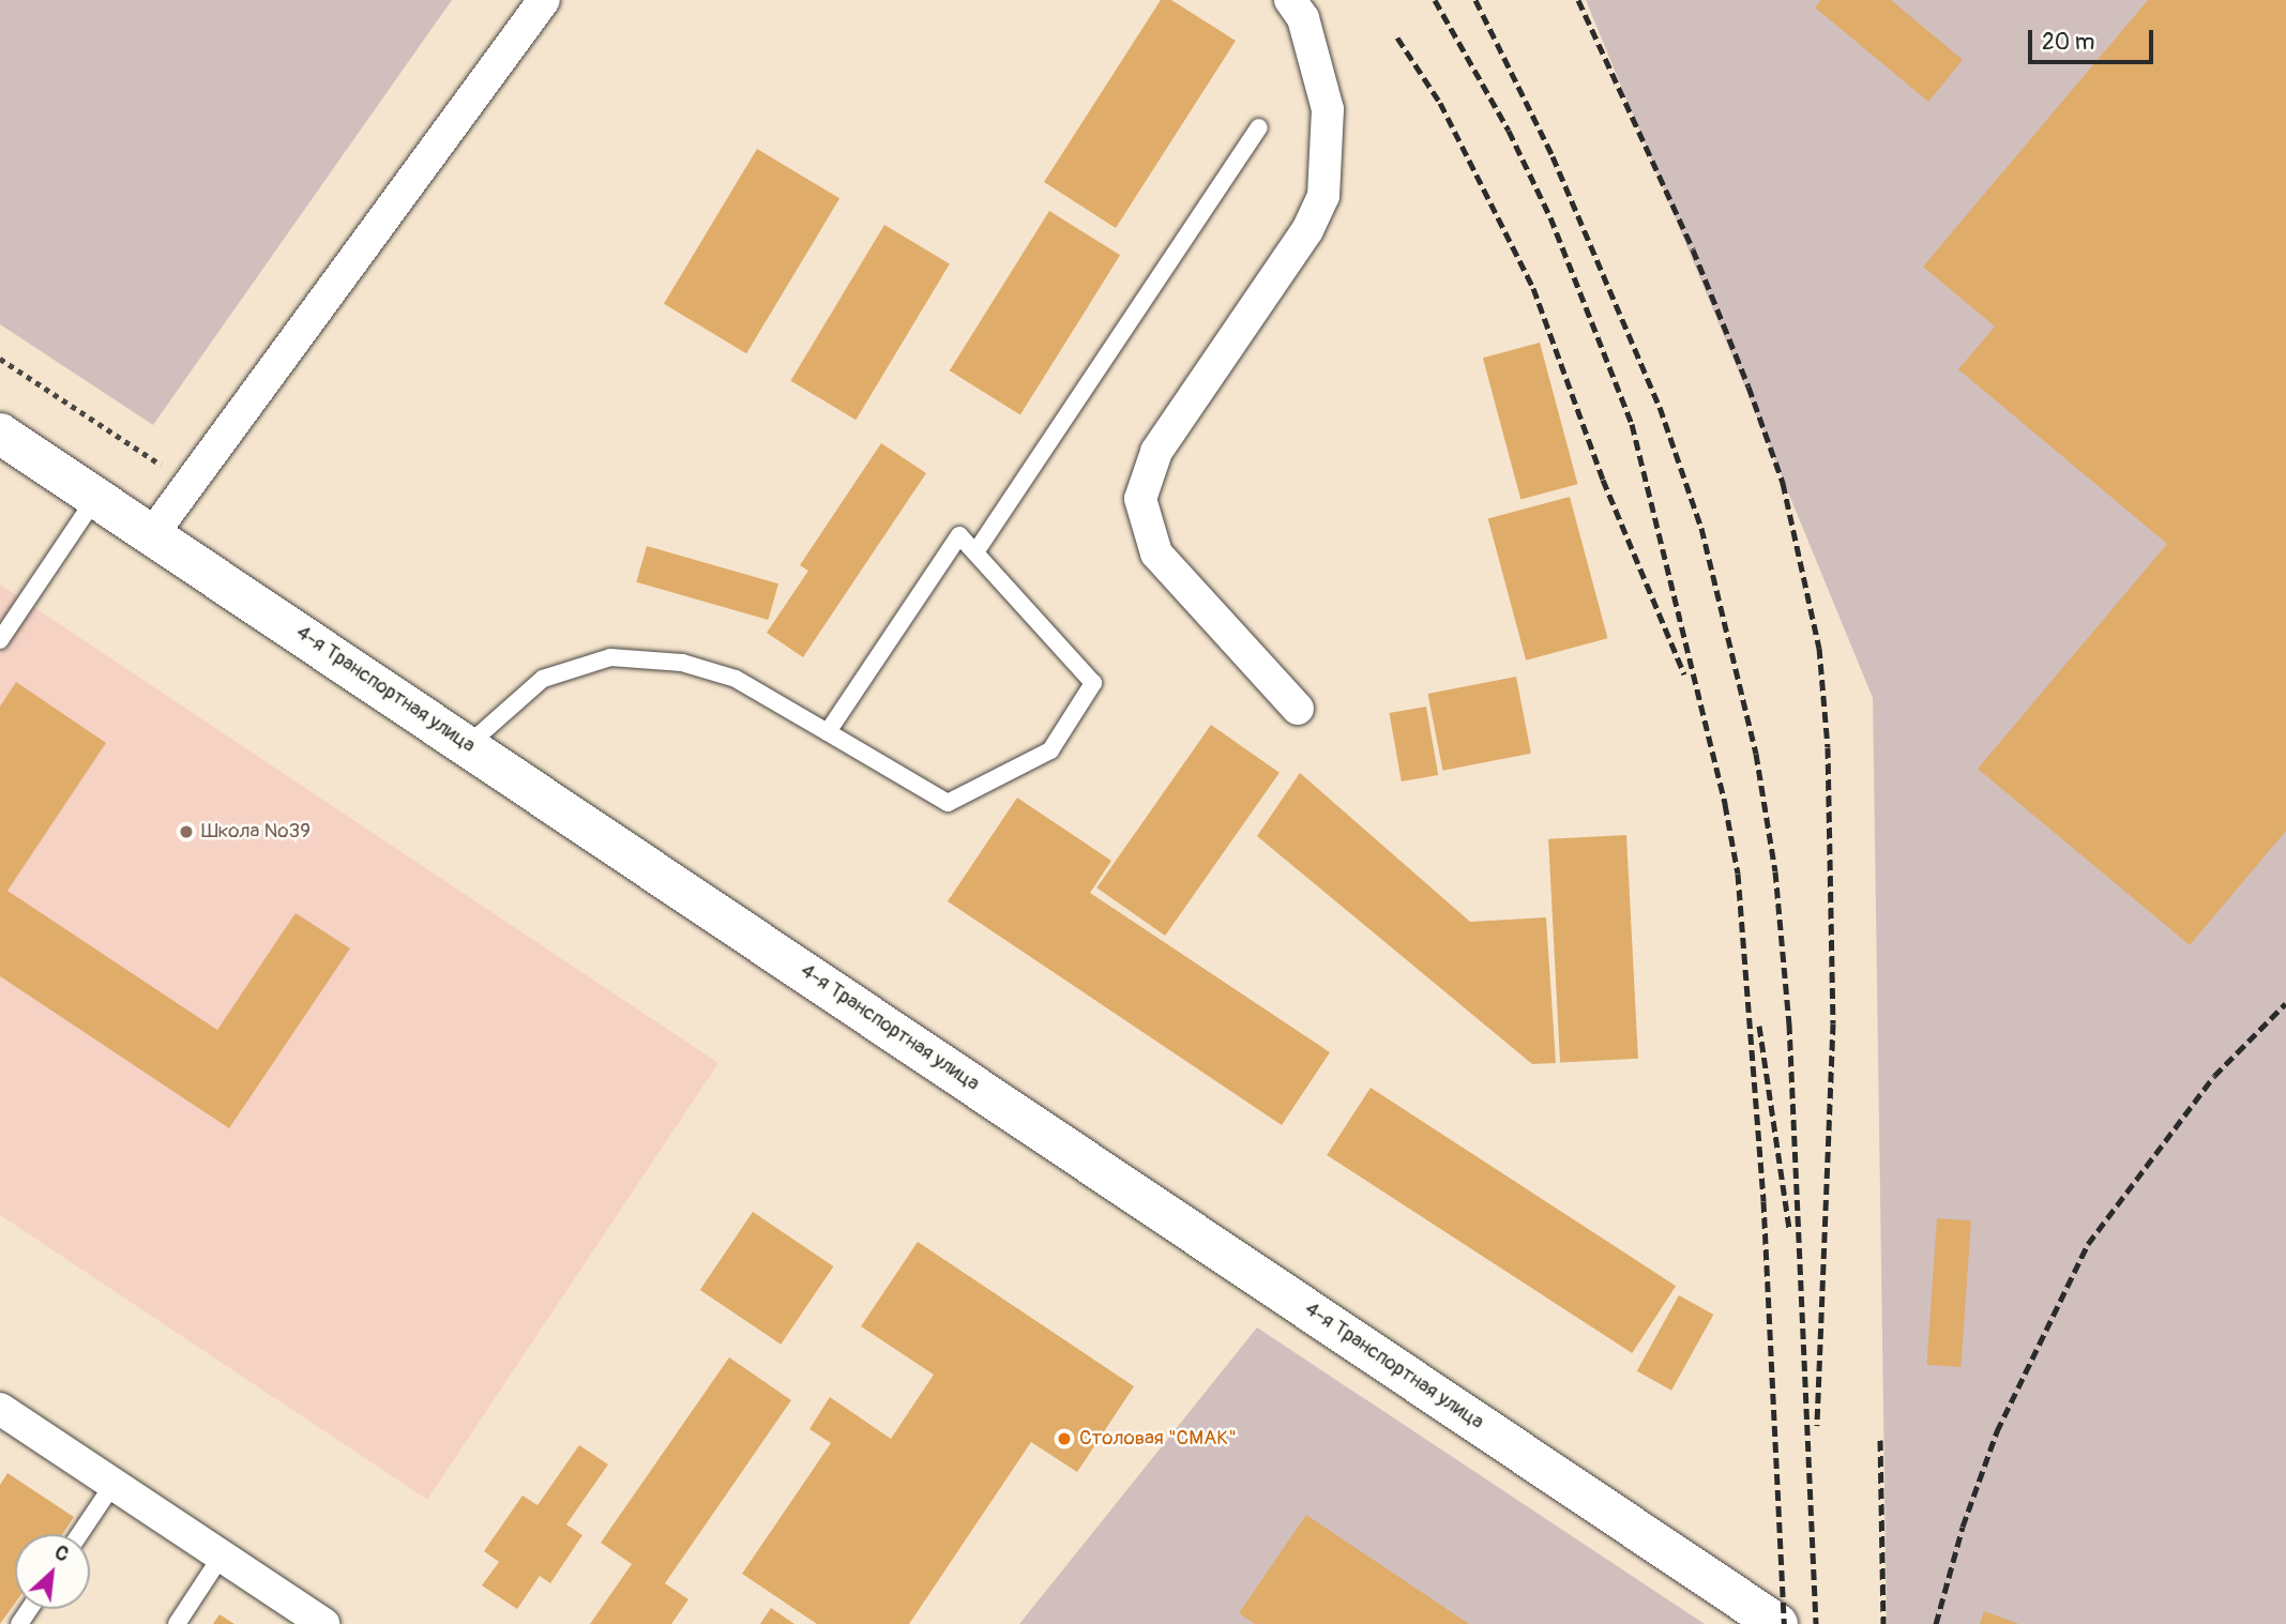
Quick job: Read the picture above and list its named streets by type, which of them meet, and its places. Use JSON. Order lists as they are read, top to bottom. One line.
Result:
{"streets":{"main road":["4-я Транспортная улица"]},"places":["Школа №39","Столовая \"СМАК\""],"scale_bar":"20 m","north":"top right"}
